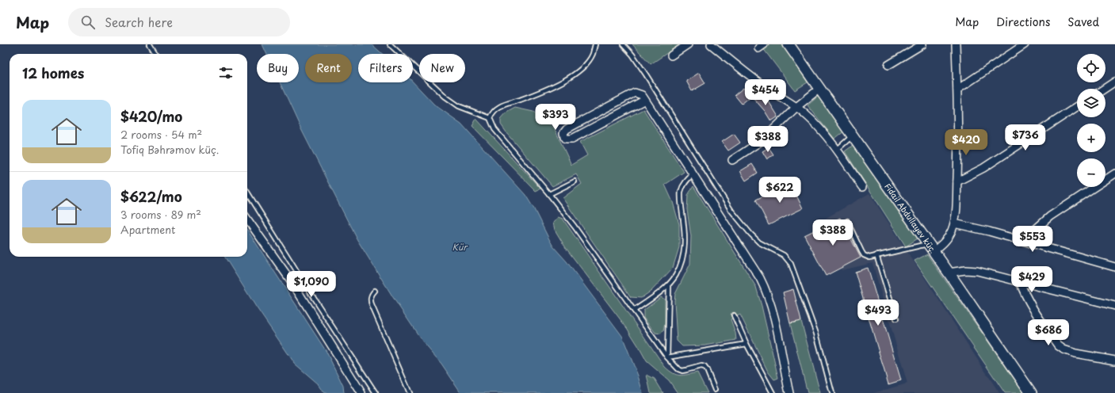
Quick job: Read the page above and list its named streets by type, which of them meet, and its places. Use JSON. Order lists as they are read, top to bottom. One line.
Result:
{"streets":{"street":["Fidail Abdullayev küç."]},"water":["Kür"],"page":{"header":"Map","search":"Search here","nav":["Map","Directions","Saved"],"map_buttons":["+","−"],"chip":["Buy","Rent","Filters","New"],"heading":"12 homes","price":["$454","$393","$736","$388","$420","$622","$388","$553","$429","$1,090","$493","$686"],"list":[{"name":"$420/mo","note":"2 rooms · 54 m² · Tofiq Bəhrəmov küç."},{"name":"$622/mo","note":"3 rooms · 89 m² · Apartment"}]}}
